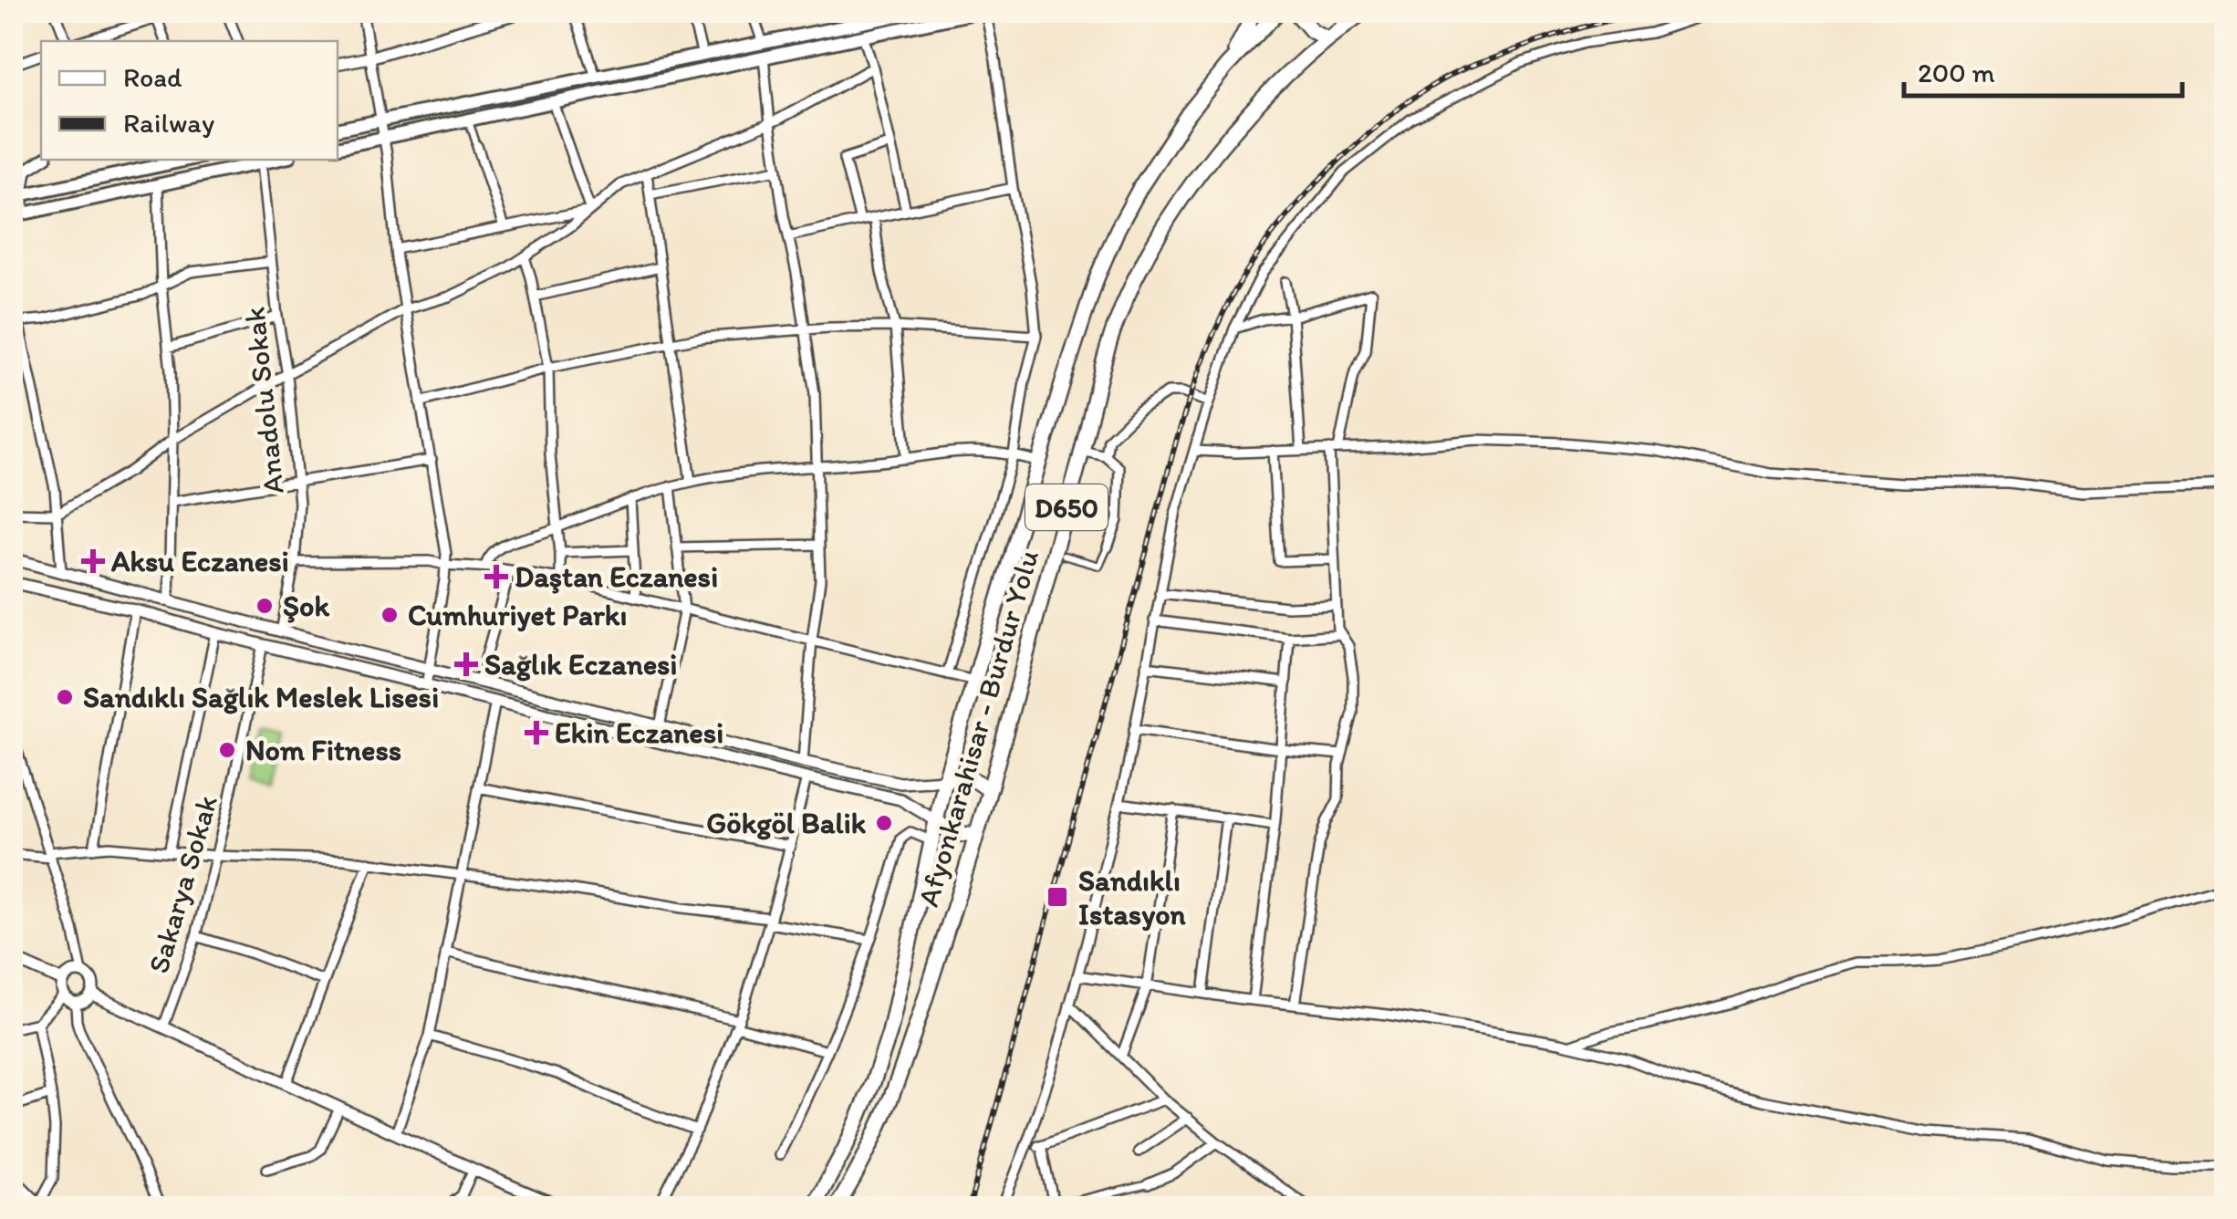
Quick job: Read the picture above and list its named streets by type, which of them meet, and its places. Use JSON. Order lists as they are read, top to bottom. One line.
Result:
{"streets":{"highway":["D650","Afyonkarahisar - Burdur Yolu"],"street":["Anadolu Sokak","Sakarya Sokak"]},"places":{"health":["Aksu Eczanesi","Daştan Eczanesi","Sağlık Eczanesi","Ekin Eczanesi"],"other":["Şok","Cumhuriyet Parkı","Sandıklı Sağlık Meslek Lisesi","Nom Fitness","Gökgöl Balik"],"transit":["Sandıklı Istasyon"]},"legend":["Road","Railway"],"scale_bar":"200 m"}
